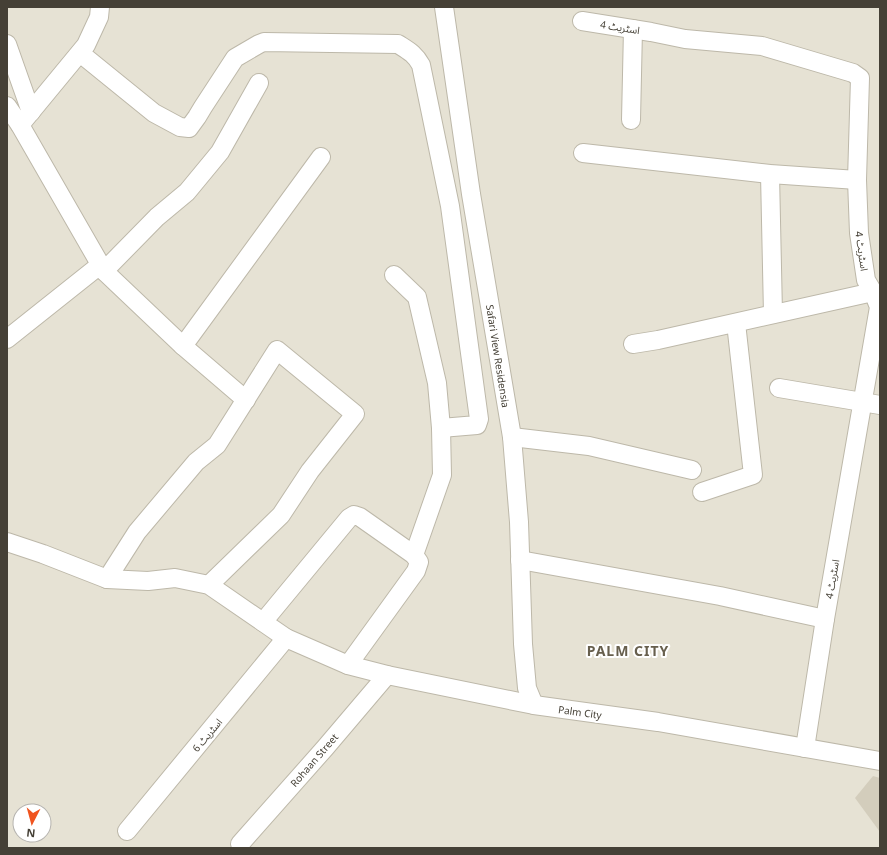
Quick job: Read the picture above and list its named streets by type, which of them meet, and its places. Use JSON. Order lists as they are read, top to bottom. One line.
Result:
{"streets":{"street":["اسٹریٹ 4","Safari View Residensia","Palm City","اسٹریٹ 6","Rohaan Street"]},"crossings":[["اسٹریٹ 4","Palm City"],["Safari View Residensia","Palm City"],["Palm City","اسٹریٹ 6"],["Palm City","Rohaan Street"]],"districts":["PALM CITY"],"north":"bottom"}
